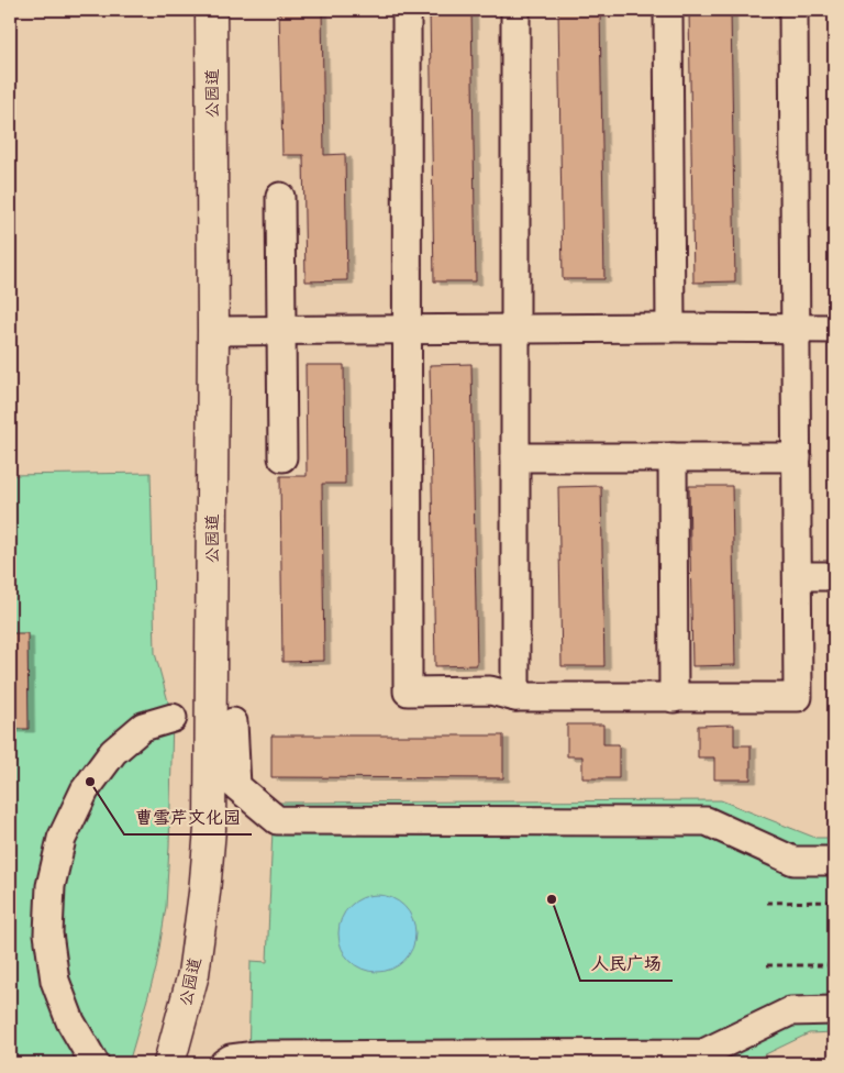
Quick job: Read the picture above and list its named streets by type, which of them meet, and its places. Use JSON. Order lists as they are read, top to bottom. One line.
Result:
{"streets":{"main road":["公园道"]},"places":["曹雪芹文化园","人民广场"]}
